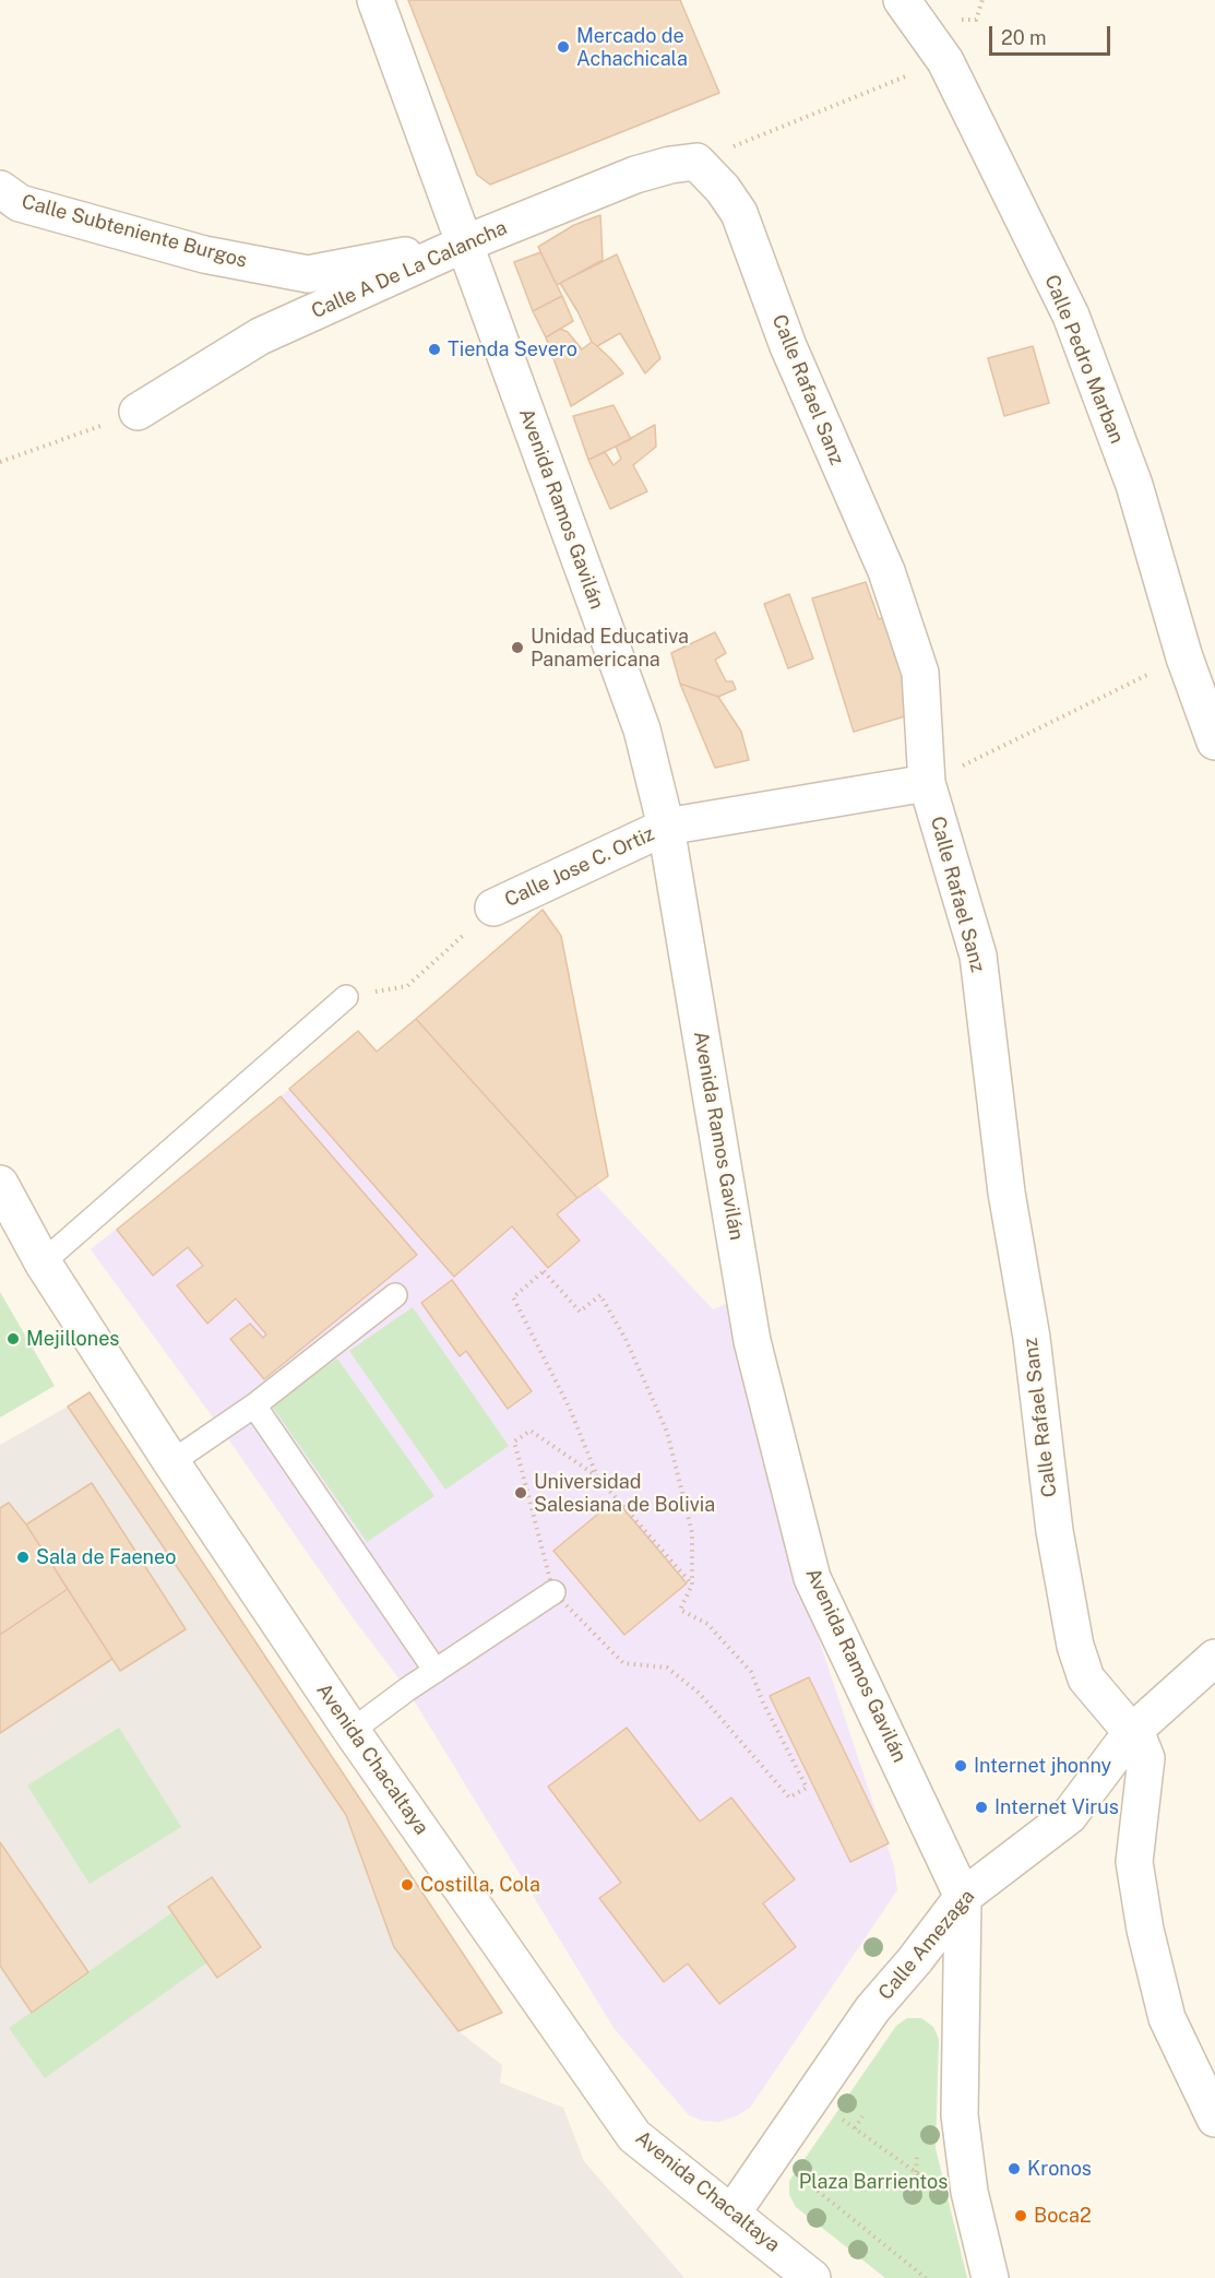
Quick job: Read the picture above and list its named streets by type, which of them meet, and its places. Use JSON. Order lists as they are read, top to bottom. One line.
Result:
{"streets":{"street":["Calle Subteniente Burgos","Calle A De La Calancha","Calle Pedro Marban","Calle Rafael Sanz","Avenida Ramos Gavilán","Calle Jose C. Ortiz","Avenida Chacaltaya","Calle Amezaga"]},"crossings":[["Calle Subteniente Burgos","Calle A De La Calancha"],["Calle Subteniente Burgos","Avenida Ramos Gavilán"],["Calle A De La Calancha","Calle Rafael Sanz"],["Calle A De La Calancha","Avenida Ramos Gavilán"],["Calle Rafael Sanz","Calle Jose C. Ortiz"],["Calle Rafael Sanz","Calle Amezaga"],["Avenida Ramos Gavilán","Calle Jose C. Ortiz"],["Avenida Ramos Gavilán","Calle Amezaga"],["Avenida Chacaltaya","Calle Amezaga"]],"parks":["Plaza Barrientos"],"places":["Mercado de Achachicala","Tienda Severo","Unidad Educativa Panamericana","Mejillones","Universidad Salesiana de Bolivia","Sala de Faeneo","Internet jhonny","Internet Virus","Costilla, Cola","Kronos","Boca2"],"scale_bar":"20 m"}
